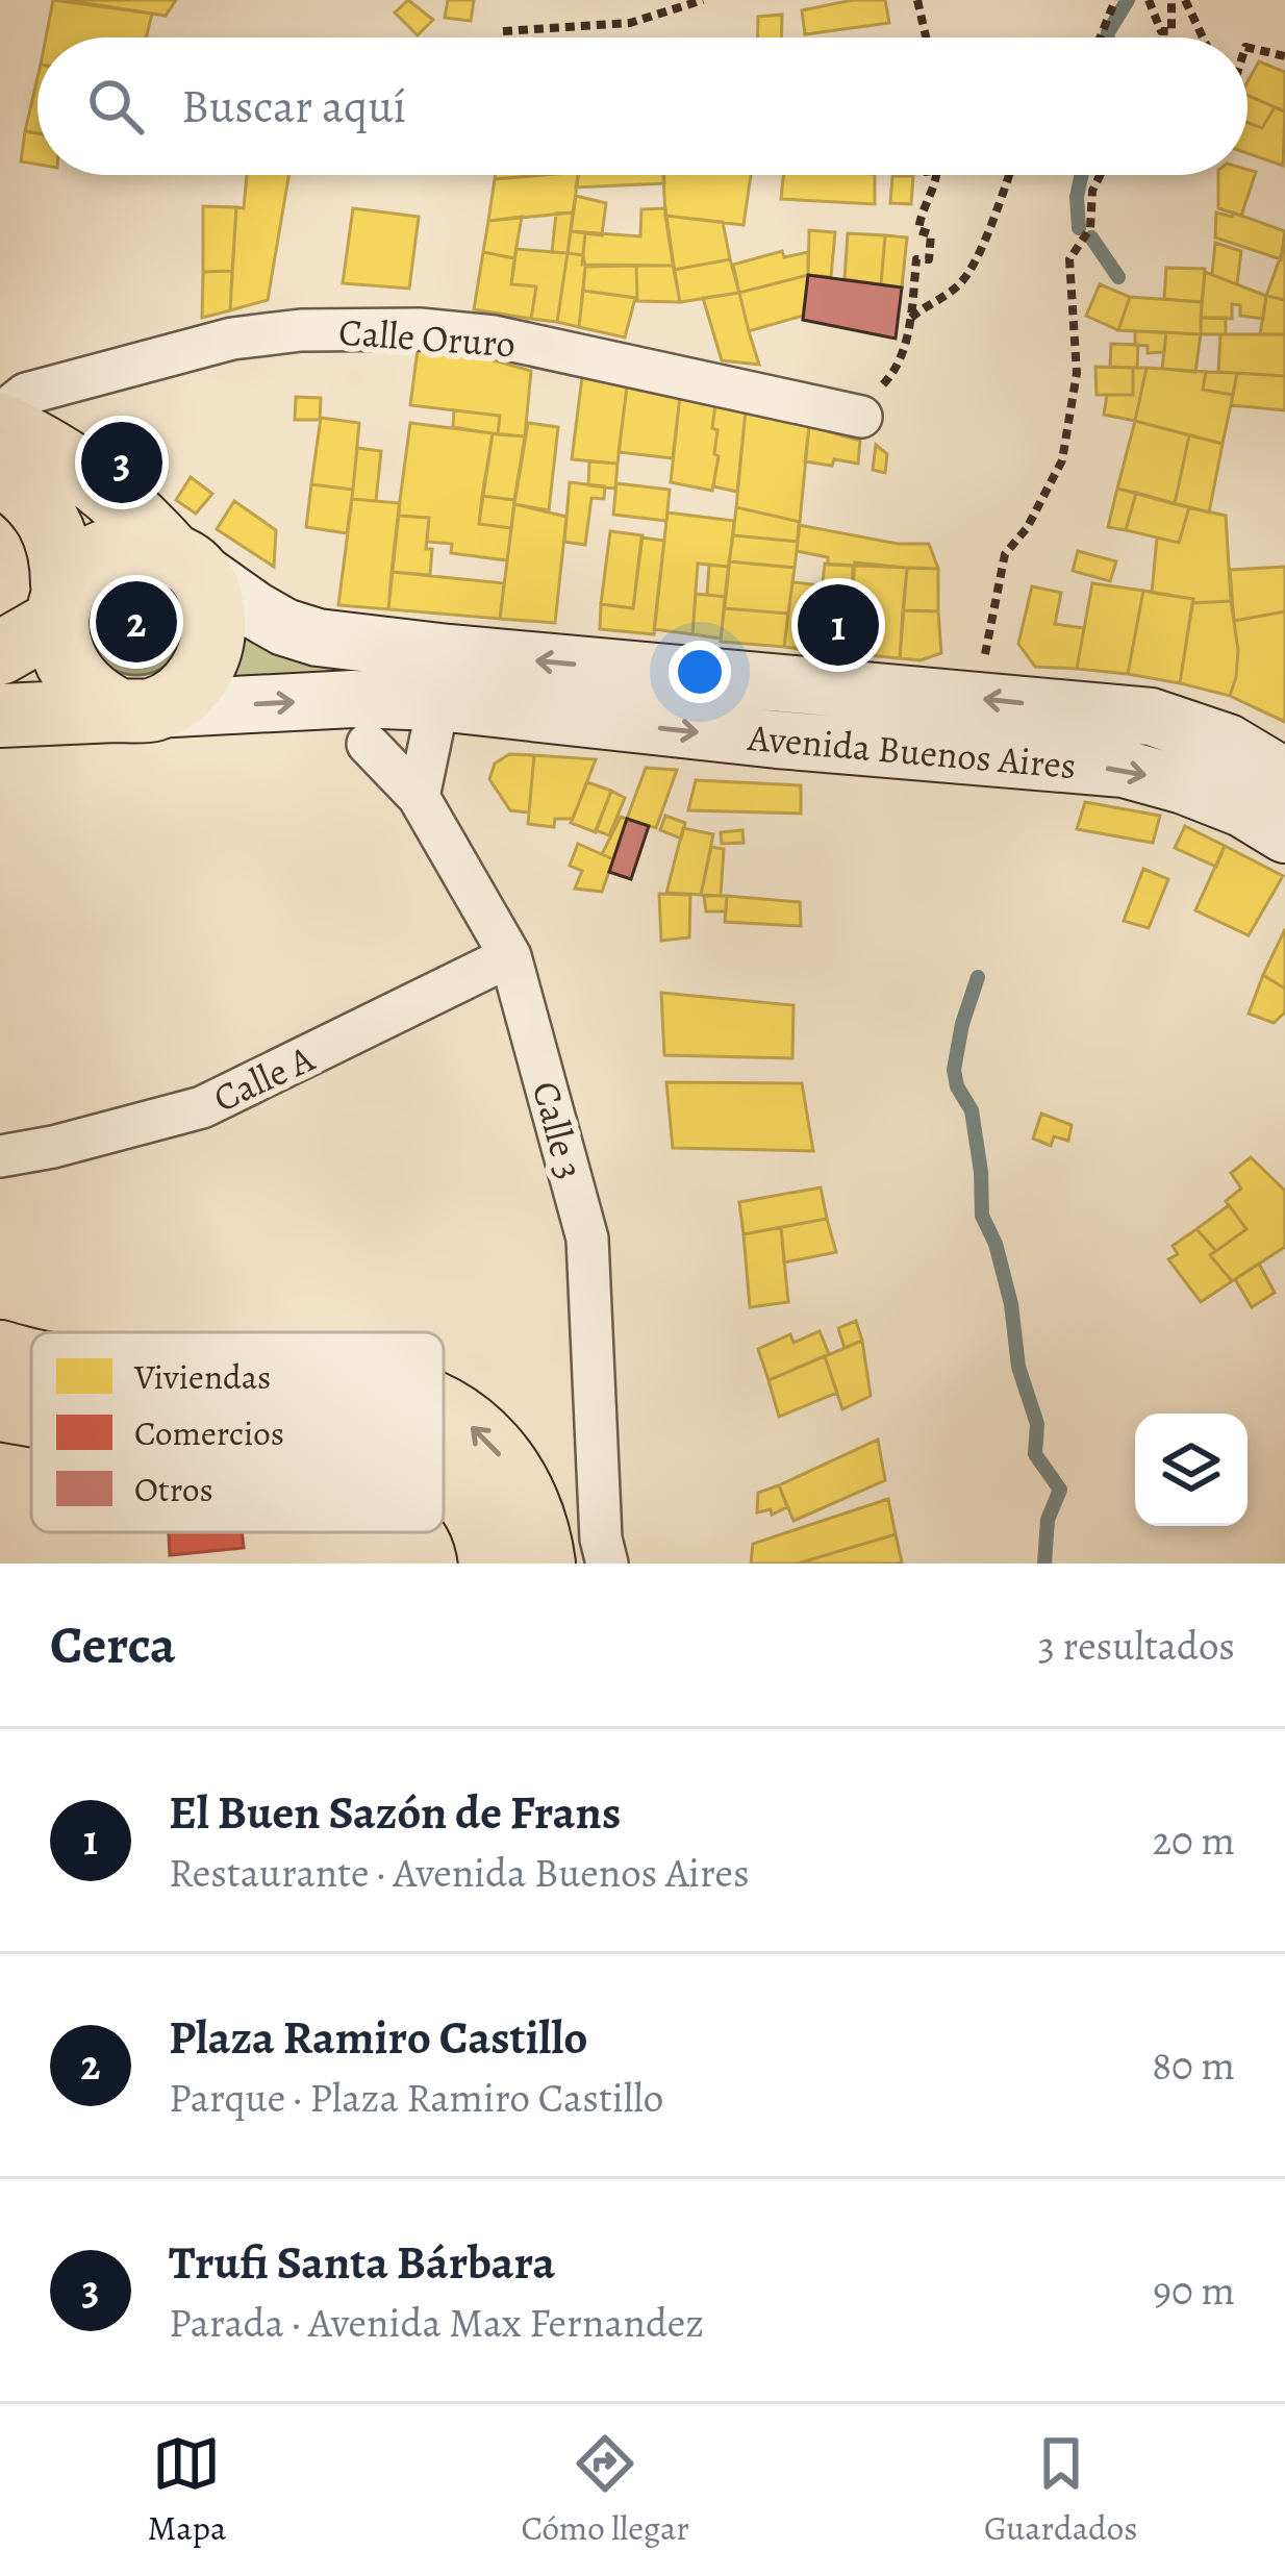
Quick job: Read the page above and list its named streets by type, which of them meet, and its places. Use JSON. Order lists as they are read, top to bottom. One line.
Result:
{"streets":{"main road":["Avenida Buenos Aires"],"street":["Calle Oruro","Calle A","Calle 3"]},"crossings":[["Calle A","Calle 3"]],"legend":["Viviendas","Comercios","Otros"],"page":{"search":"Buscar aquí","pins":["3","2","1"],"heading":["Cerca","3 resultados"],"list":[{"mark":"1","name":"El Buen Sazón de Frans","note":"Restaurante · Avenida Buenos Aires","value":"20 m"},{"mark":"2","name":"Plaza Ramiro Castillo","note":"Parque · Plaza Ramiro Castillo","value":"80 m"},{"mark":"3","name":"Trufi Santa Bárbara","note":"Parada · Avenida Max Fernandez","value":"90 m"}],"nav":["Mapa","Cómo llegar","Guardados"]}}
